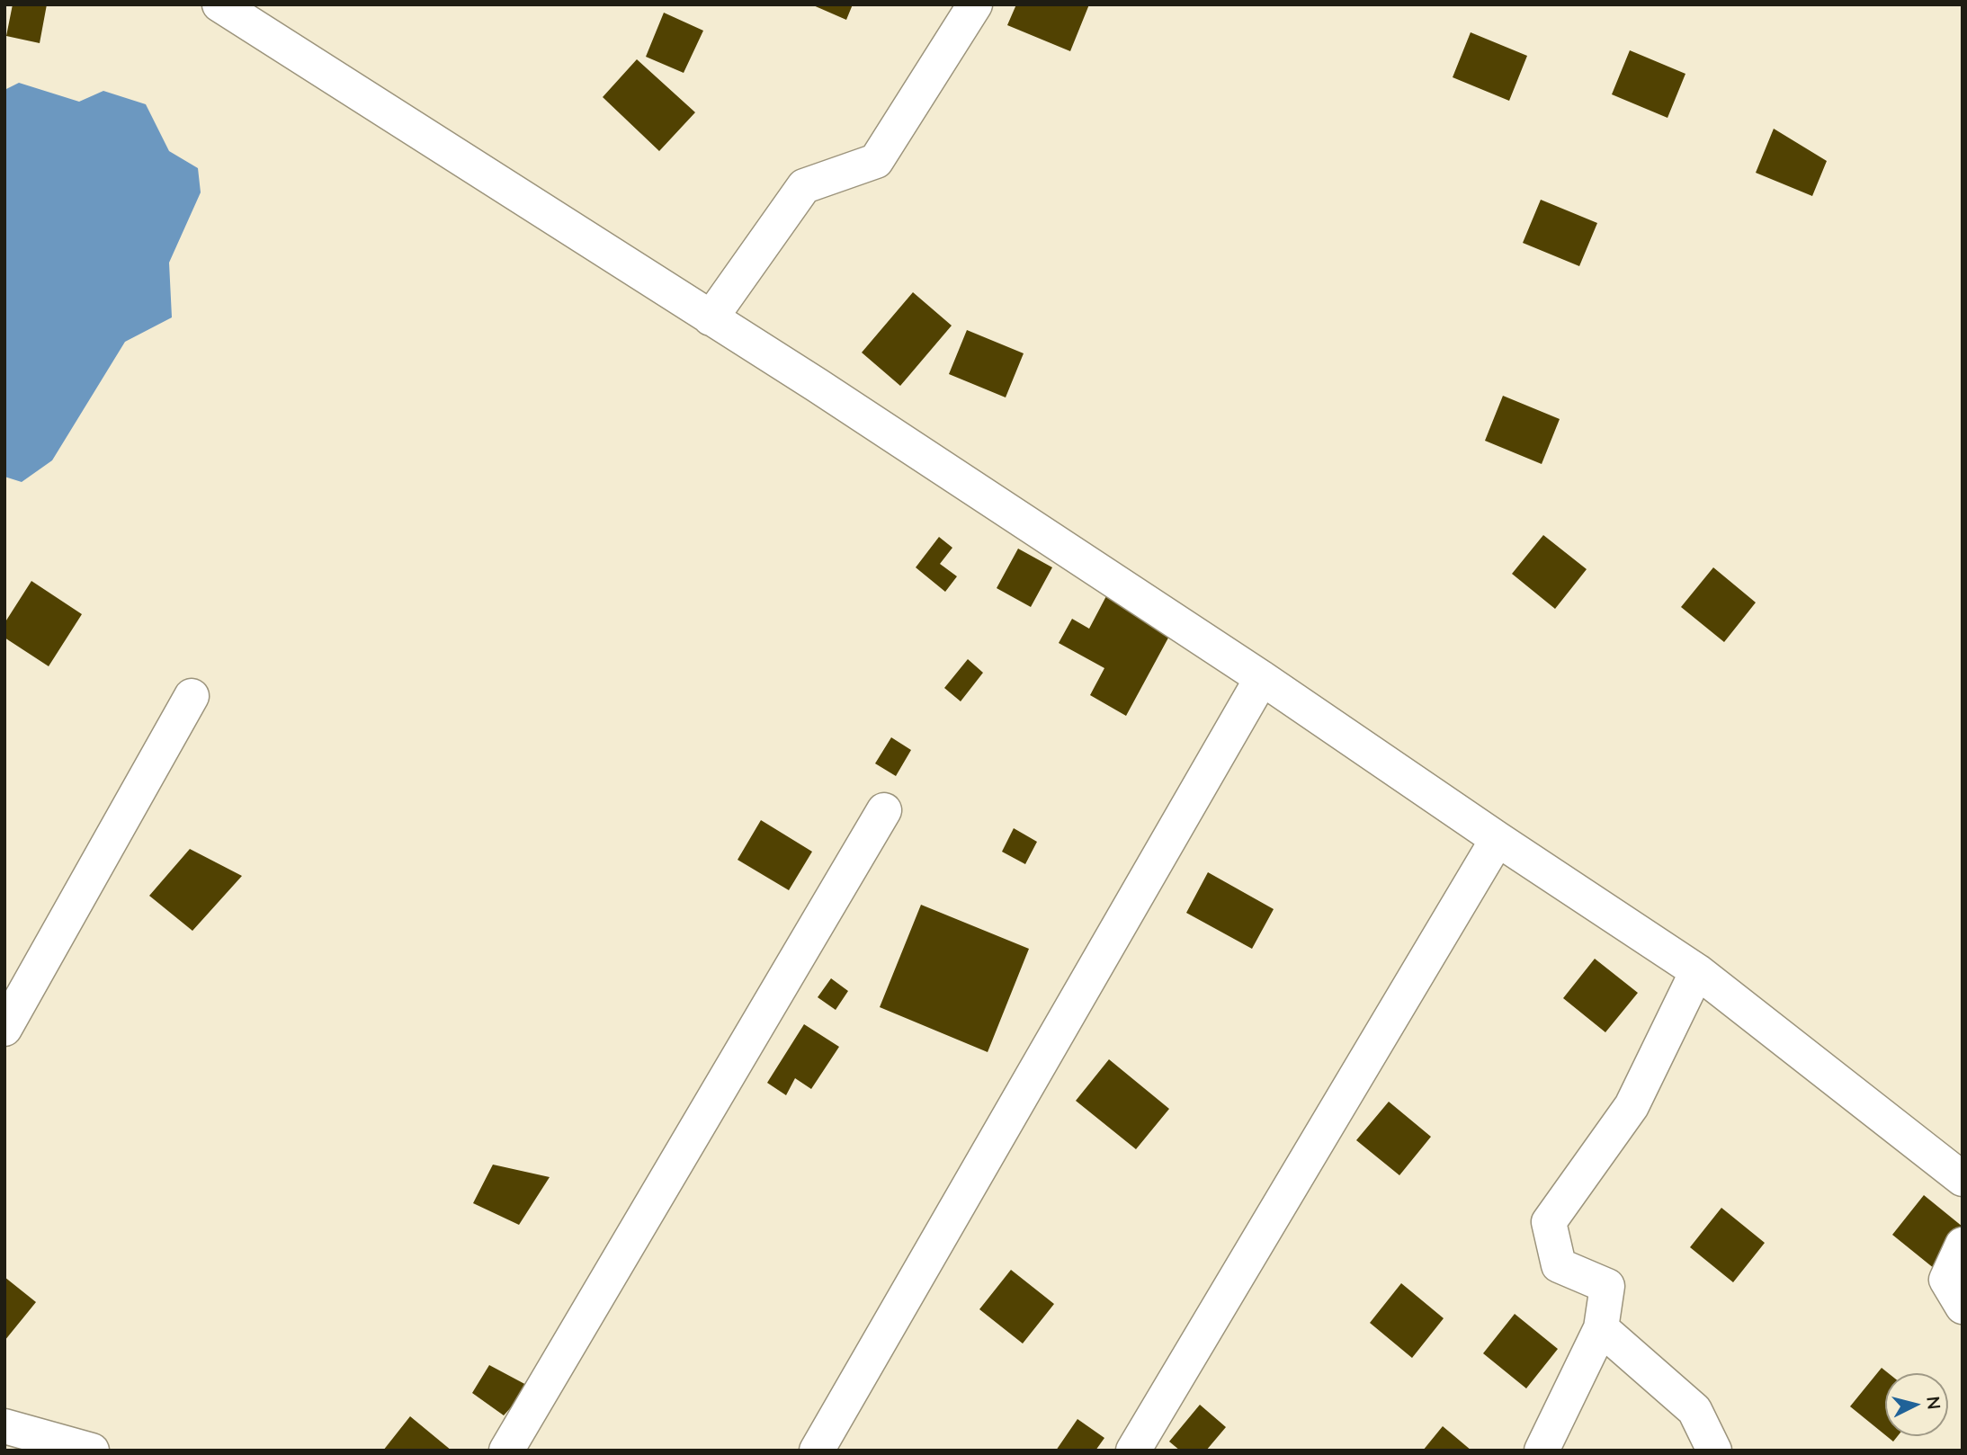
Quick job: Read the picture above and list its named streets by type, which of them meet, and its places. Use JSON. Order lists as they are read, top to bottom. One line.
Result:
{"north":"right"}
